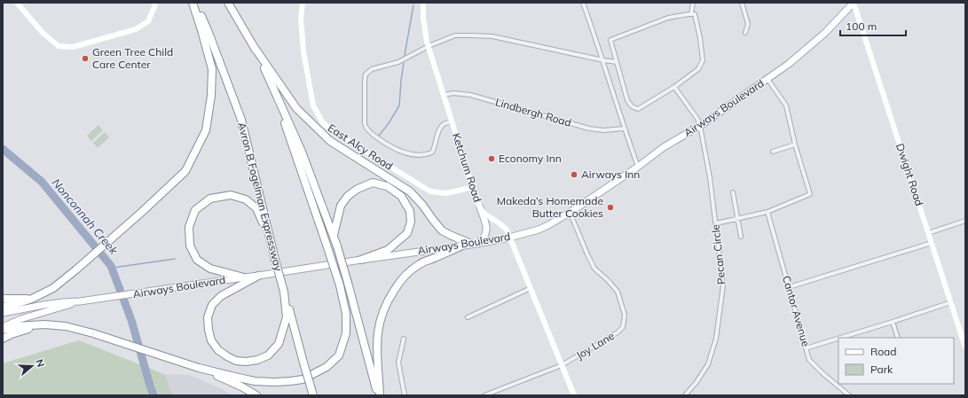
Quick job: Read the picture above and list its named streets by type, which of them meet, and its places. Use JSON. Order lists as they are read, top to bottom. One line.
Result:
{"streets":{"highway":["Avron B Fogelman Expressway"],"main road":["Airways Boulevard"],"street":["Lindbergh Road","East Alcy Road","Ketchum Road","Dwight Road","Pecan Circle","Cantor Avenue","Joy Lane"]},"crossings":[["Airways Boulevard","Ketchum Road"],["Airways Boulevard","Dwight Road"],["Airways Boulevard","Pecan Circle"],["Airways Boulevard","Joy Lane"],["Lindbergh Road","Ketchum Road"],["East Alcy Road","Ketchum Road"],["Ketchum Road","Joy Lane"]],"water":["Nonconnah Creek"],"places":["Green Tree Child Care Center","Economy Inn","Airways Inn","Makeda’s Homemade Butter Cookies"],"legend":["Road","Park"],"scale_bar":"100 m","north":"right"}
